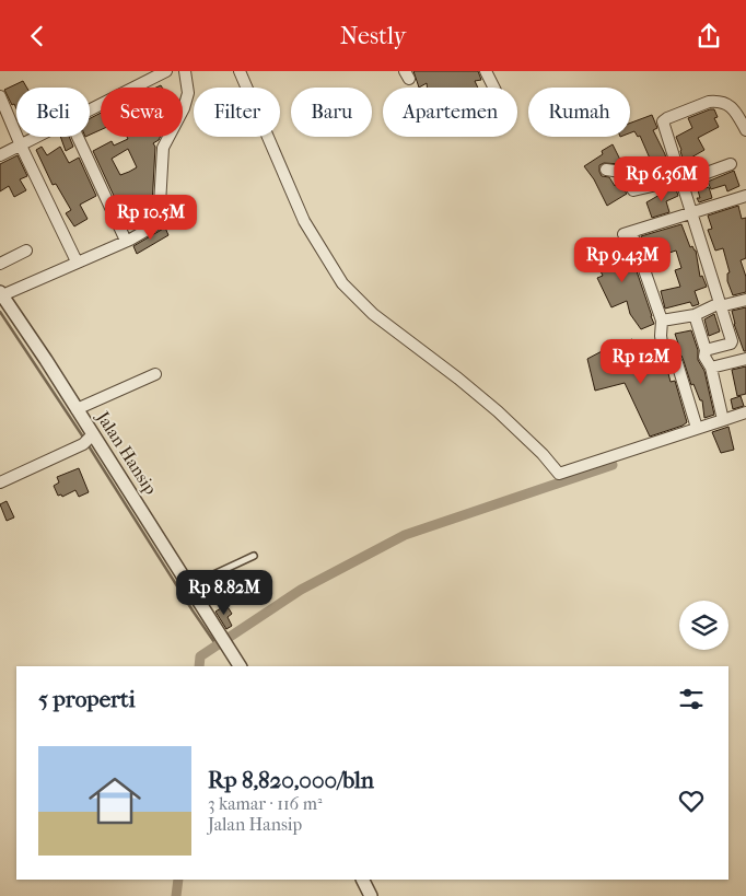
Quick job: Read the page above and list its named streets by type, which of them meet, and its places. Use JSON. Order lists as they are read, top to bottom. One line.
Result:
{"streets":{"street":["Jalan Hansip"]},"page":{"header":"Nestly","chip":["Beli","Sewa","Filter","Baru","Apartemen","Rumah"],"price":["Rp 6.36M","Rp 10.5M","Rp 9.43M","Rp 12M","Rp 8.82M"],"heading":"5 properti","list":[{"name":"Rp 8,820,000/bln","note":"3 kamar · 116 m² · Jalan Hansip"}]}}
